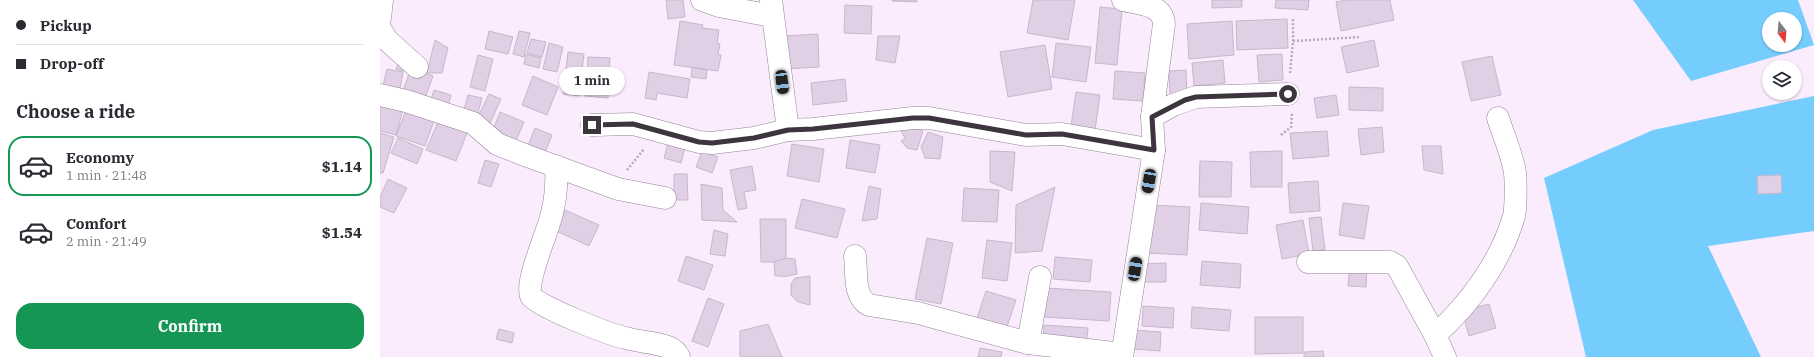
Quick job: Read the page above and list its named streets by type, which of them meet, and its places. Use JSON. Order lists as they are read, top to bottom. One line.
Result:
{"north":"bottom","page":{"banner":["Pickup","Drop-off"],"bubble":"1 min","heading":"Choose a ride","list":[{"name":"Economy","note":"1 min · 21:48","value":"$1.14"},{"name":"Comfort","note":"2 min · 21:49","value":"$1.54"}],"buttons":"Confirm"}}
